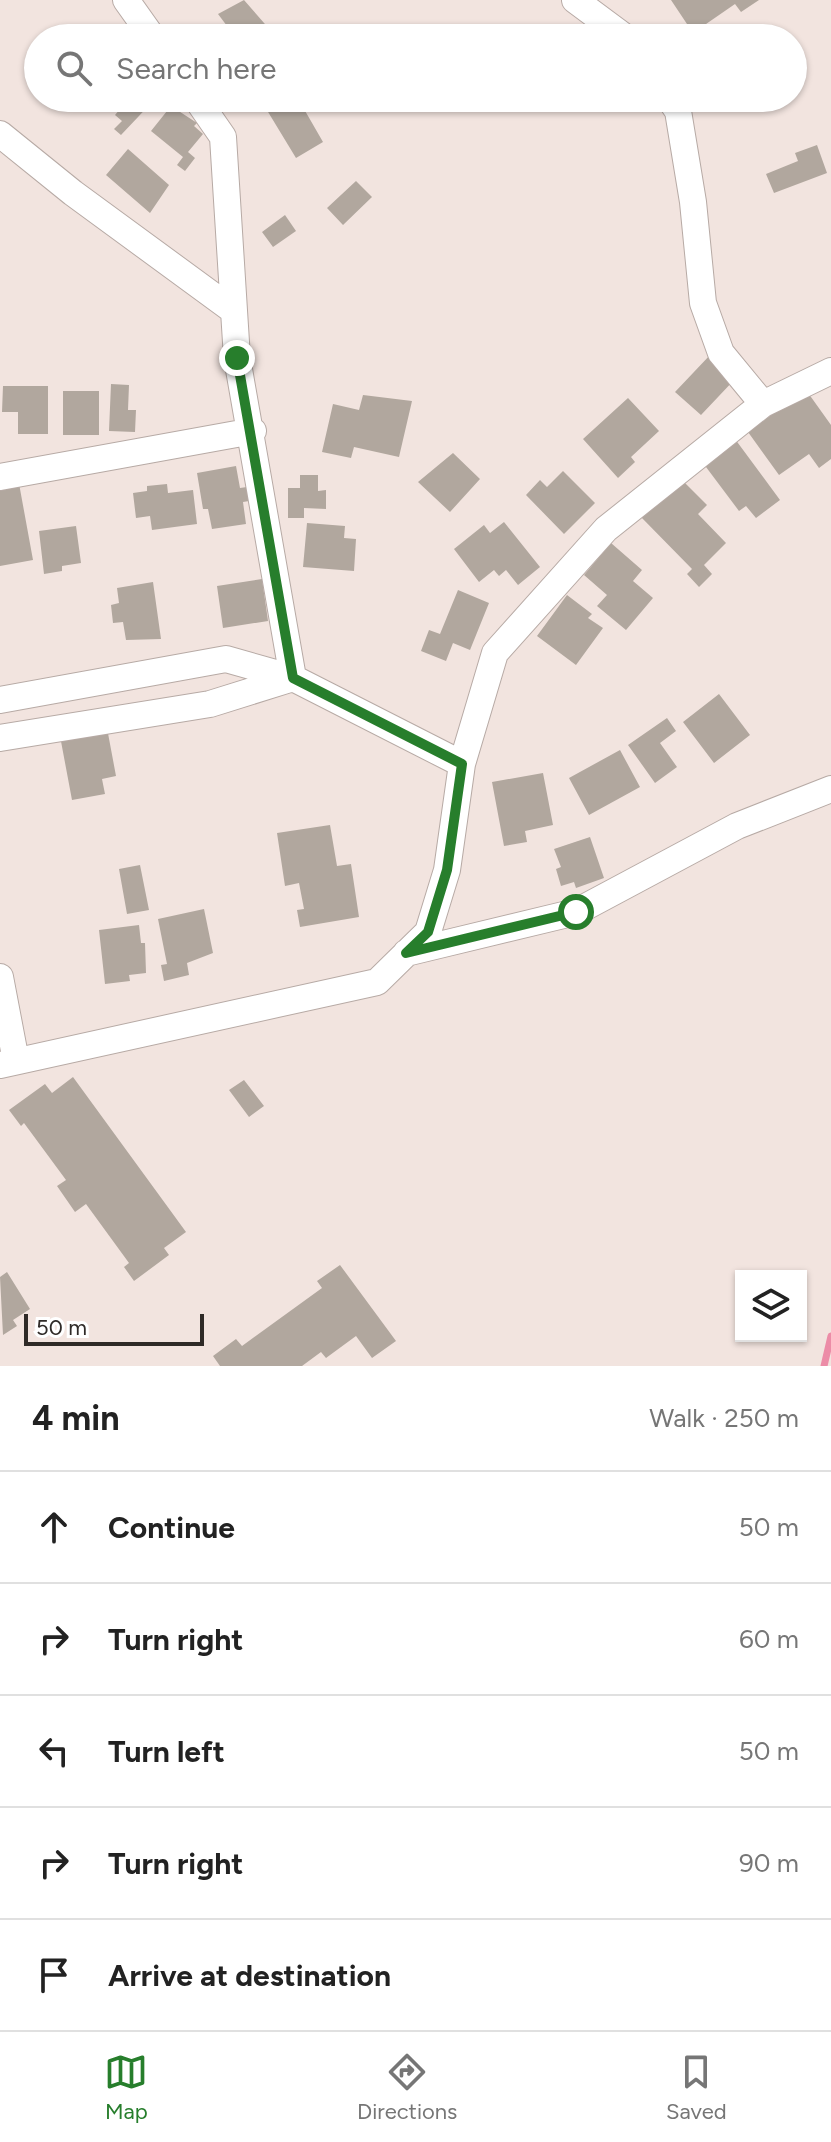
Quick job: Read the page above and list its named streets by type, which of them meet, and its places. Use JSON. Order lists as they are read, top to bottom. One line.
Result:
{"scale_bar":"50 m","page":{"search":"Search here","scale":"50 m","heading":["4 min","Walk · 250 m"],"list":[["Continue","50 m"],["Turn right","60 m"],["Turn left","50 m"],["Turn right","90 m"],"Arrive at destination"],"nav":["Map","Directions","Saved"]}}
